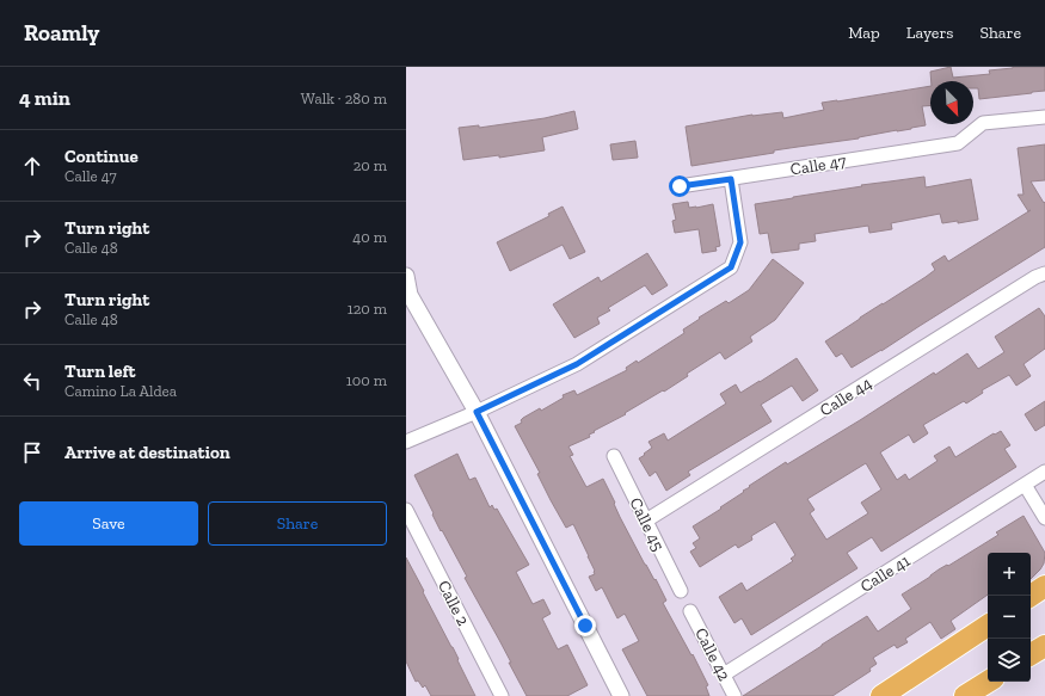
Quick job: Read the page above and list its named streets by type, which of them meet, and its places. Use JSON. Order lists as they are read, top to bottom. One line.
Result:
{"streets":{"street":["Calle 47","Calle 44","Calle 45","Calle 41","Calle 2","Calle 42"]},"crossings":[["Calle 44","Calle 45"],["Calle 41","Calle 42"]],"north":"bottom right","page":{"header":"Roamly","nav":["Map","Layers","Share"],"heading":["4 min","Walk · 280 m"],"list":[["Continue","Calle 47","20 m"],["Turn right","Calle 48","40 m"],["Turn right","Calle 48","120 m"],["Turn left","Camino La Aldea","100 m"],"Arrive at destination"],"buttons":["Save","Share"],"map_buttons":["+","−"]}}
